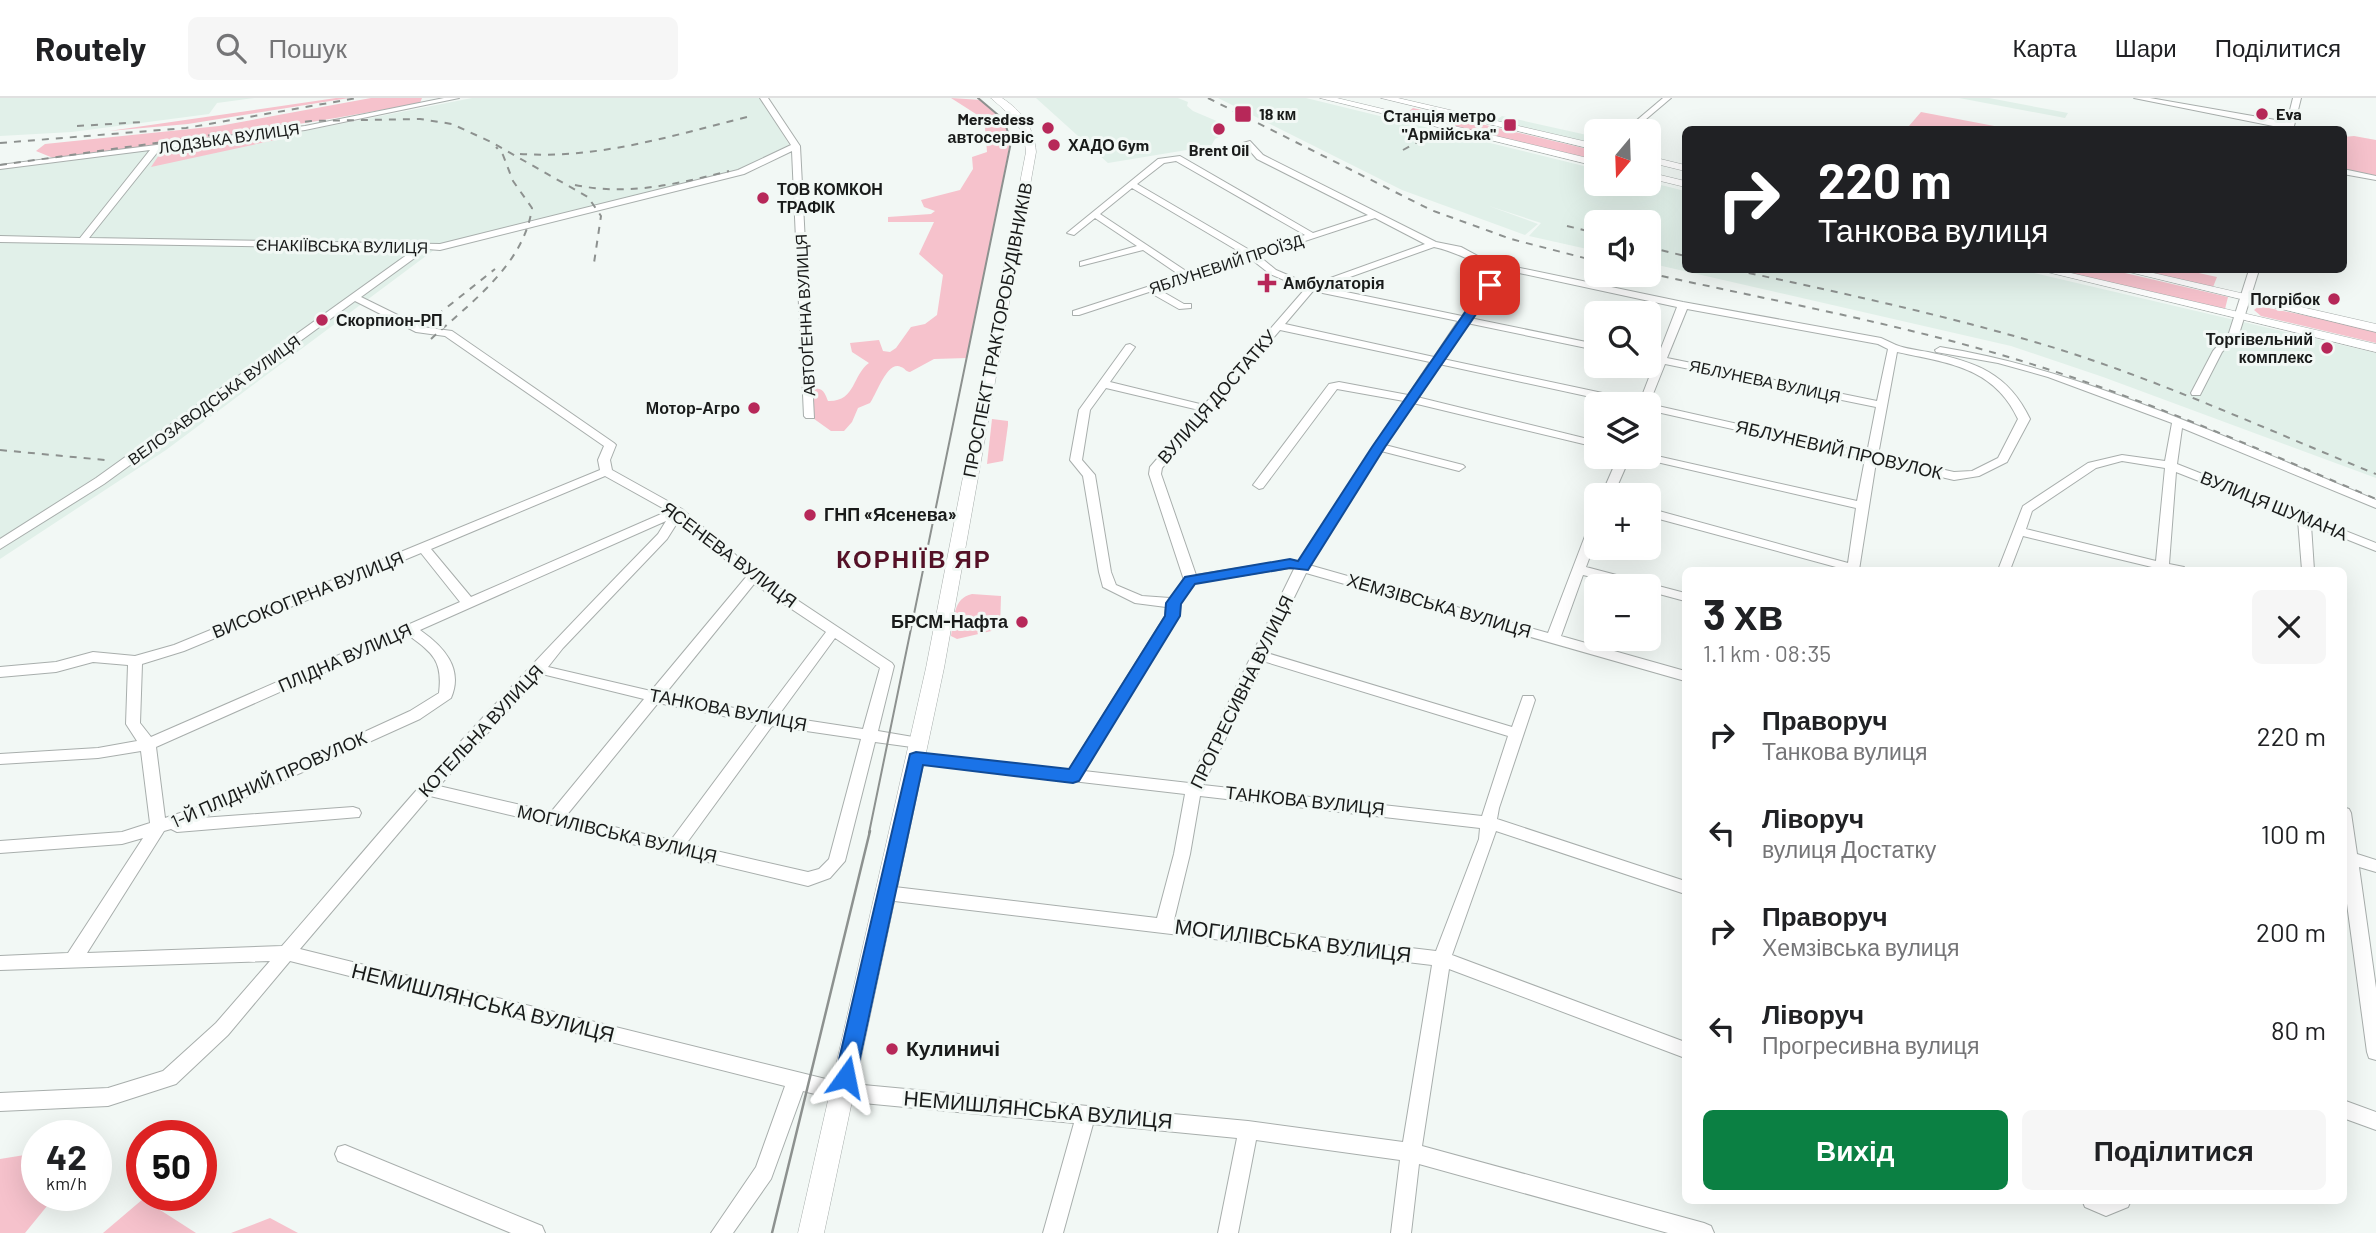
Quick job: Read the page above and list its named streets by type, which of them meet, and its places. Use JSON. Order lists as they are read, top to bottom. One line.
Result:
{"streets":{"main road":["ПРОСПЕКТ ТРАКТОРОБУДІВНИКІВ"],"street":["ЛОДЗЬКА ВУЛИЦЯ","ЄНАКІЇВСЬКА ВУЛИЦЯ","ЯБЛУНЕВИЙ ПРОЇЗД","АВТОҐЕННА ВУЛИЦЯ","ЯБЛУНЕВА ВУЛИЦЯ","ВУЛИЦЯ ДОСТАТКУ","ВЕЛОЗАВОДСЬКА ВУЛИЦЯ","ЯБЛУНЕВИЙ ПРОВУЛОК","ВУЛИЦЯ ШУМАНА","ЯСЕНЕВА ВУЛИЦЯ","ВИСОКОГІРНА ВУЛИЦЯ","ХЕМЗІВСЬКА ВУЛИЦЯ","ПЛІДНА ВУЛИЦЯ","ПРОГРЕСИВНА ВУЛИЦЯ","ТАНКОВА ВУЛИЦЯ","КОТЕЛЬНА ВУЛИЦЯ","1-Й ПЛІДНИЙ ПРОВУЛОК","МОГИЛІВСЬКА ВУЛИЦЯ","НЕМИШЛЯНСЬКА ВУЛИЦЯ"]},"crossings":[["ЄНАКІЇВСЬКА ВУЛИЦЯ","АВТОҐЕННА ВУЛИЦЯ"],["ЄНАКІЇВСЬКА ВУЛИЦЯ","ВЕЛОЗАВОДСЬКА ВУЛИЦЯ"],["ПРОСПЕКТ ТРАКТОРОБУДІВНИКІВ","ТАНКОВА ВУЛИЦЯ"],["ПРОСПЕКТ ТРАКТОРОБУДІВНИКІВ","МОГИЛІВСЬКА ВУЛИЦЯ"],["ПРОСПЕКТ ТРАКТОРОБУДІВНИКІВ","НЕМИШЛЯНСЬКА ВУЛИЦЯ"],["ВУЛИЦЯ ДОСТАТКУ","ХЕМЗІВСЬКА ВУЛИЦЯ"],["ЯСЕНЕВА ВУЛИЦЯ","ВИСОКОГІРНА ВУЛИЦЯ"],["ЯСЕНЕВА ВУЛИЦЯ","ПЛІДНА ВУЛИЦЯ"],["ЯСЕНЕВА ВУЛИЦЯ","ТАНКОВА ВУЛИЦЯ"],["ЯСЕНЕВА ВУЛИЦЯ","КОТЕЛЬНА ВУЛИЦЯ"],["ЯСЕНЕВА ВУЛИЦЯ","МОГИЛІВСЬКА ВУЛИЦЯ"],["ХЕМЗІВСЬКА ВУЛИЦЯ","ПРОГРЕСИВНА ВУЛИЦЯ"],["ПЛІДНА ВУЛИЦЯ","КОТЕЛЬНА ВУЛИЦЯ"],["ПЛІДНА ВУЛИЦЯ","1-Й ПЛІДНИЙ ПРОВУЛОК"],["ПРОГРЕСИВНА ВУЛИЦЯ","ТАНКОВА ВУЛИЦЯ"],["ПРОГРЕСИВНА ВУЛИЦЯ","МОГИЛІВСЬКА ВУЛИЦЯ"],["ТАНКОВА ВУЛИЦЯ","КОТЕЛЬНА ВУЛИЦЯ"],["КОТЕЛЬНА ВУЛИЦЯ","МОГИЛІВСЬКА ВУЛИЦЯ"],["КОТЕЛЬНА ВУЛИЦЯ","НЕМИШЛЯНСЬКА ВУЛИЦЯ"]],"districts":["КОРНІЇВ ЯР"],"places":{"transit":["18 км","Станція метро \"Армійська\""],"other":["Eva","Mersedess автосервіс","Brent Oil","ХАДО Gym","ТОВ КОМКОН ТРАФІК","Погрібок","Скорпион-РП","Торгівельний комплекс","Мотор-Агро","ГНП «Ясенева»","БРСМ-Нафта","Кулиничі"],"health":["Амбулаторія"]},"north":"bottom","page":{"header":"Routely","search":"Пошук","nav":["Карта","Шари","Поділитися"],"map_buttons":["+","−"],"turn":["220 m","Танкова вулиця"],"heading":["3 хв","1.1 km · 08:35"],"list":[{"name":"Праворуч","note":"Танкова вулиця","value":"220 m"},{"name":"Ліворуч","note":"вулиця Достатку","value":"100 m"},{"name":"Праворуч","note":"Хемзівська вулиця","value":"200 m"},{"name":"Ліворуч","note":"Прогресивна вулиця","value":"80 m"}],"buttons":["Вихід","Поділитися"],"speed":"42 km/h","limit":"50"}}
